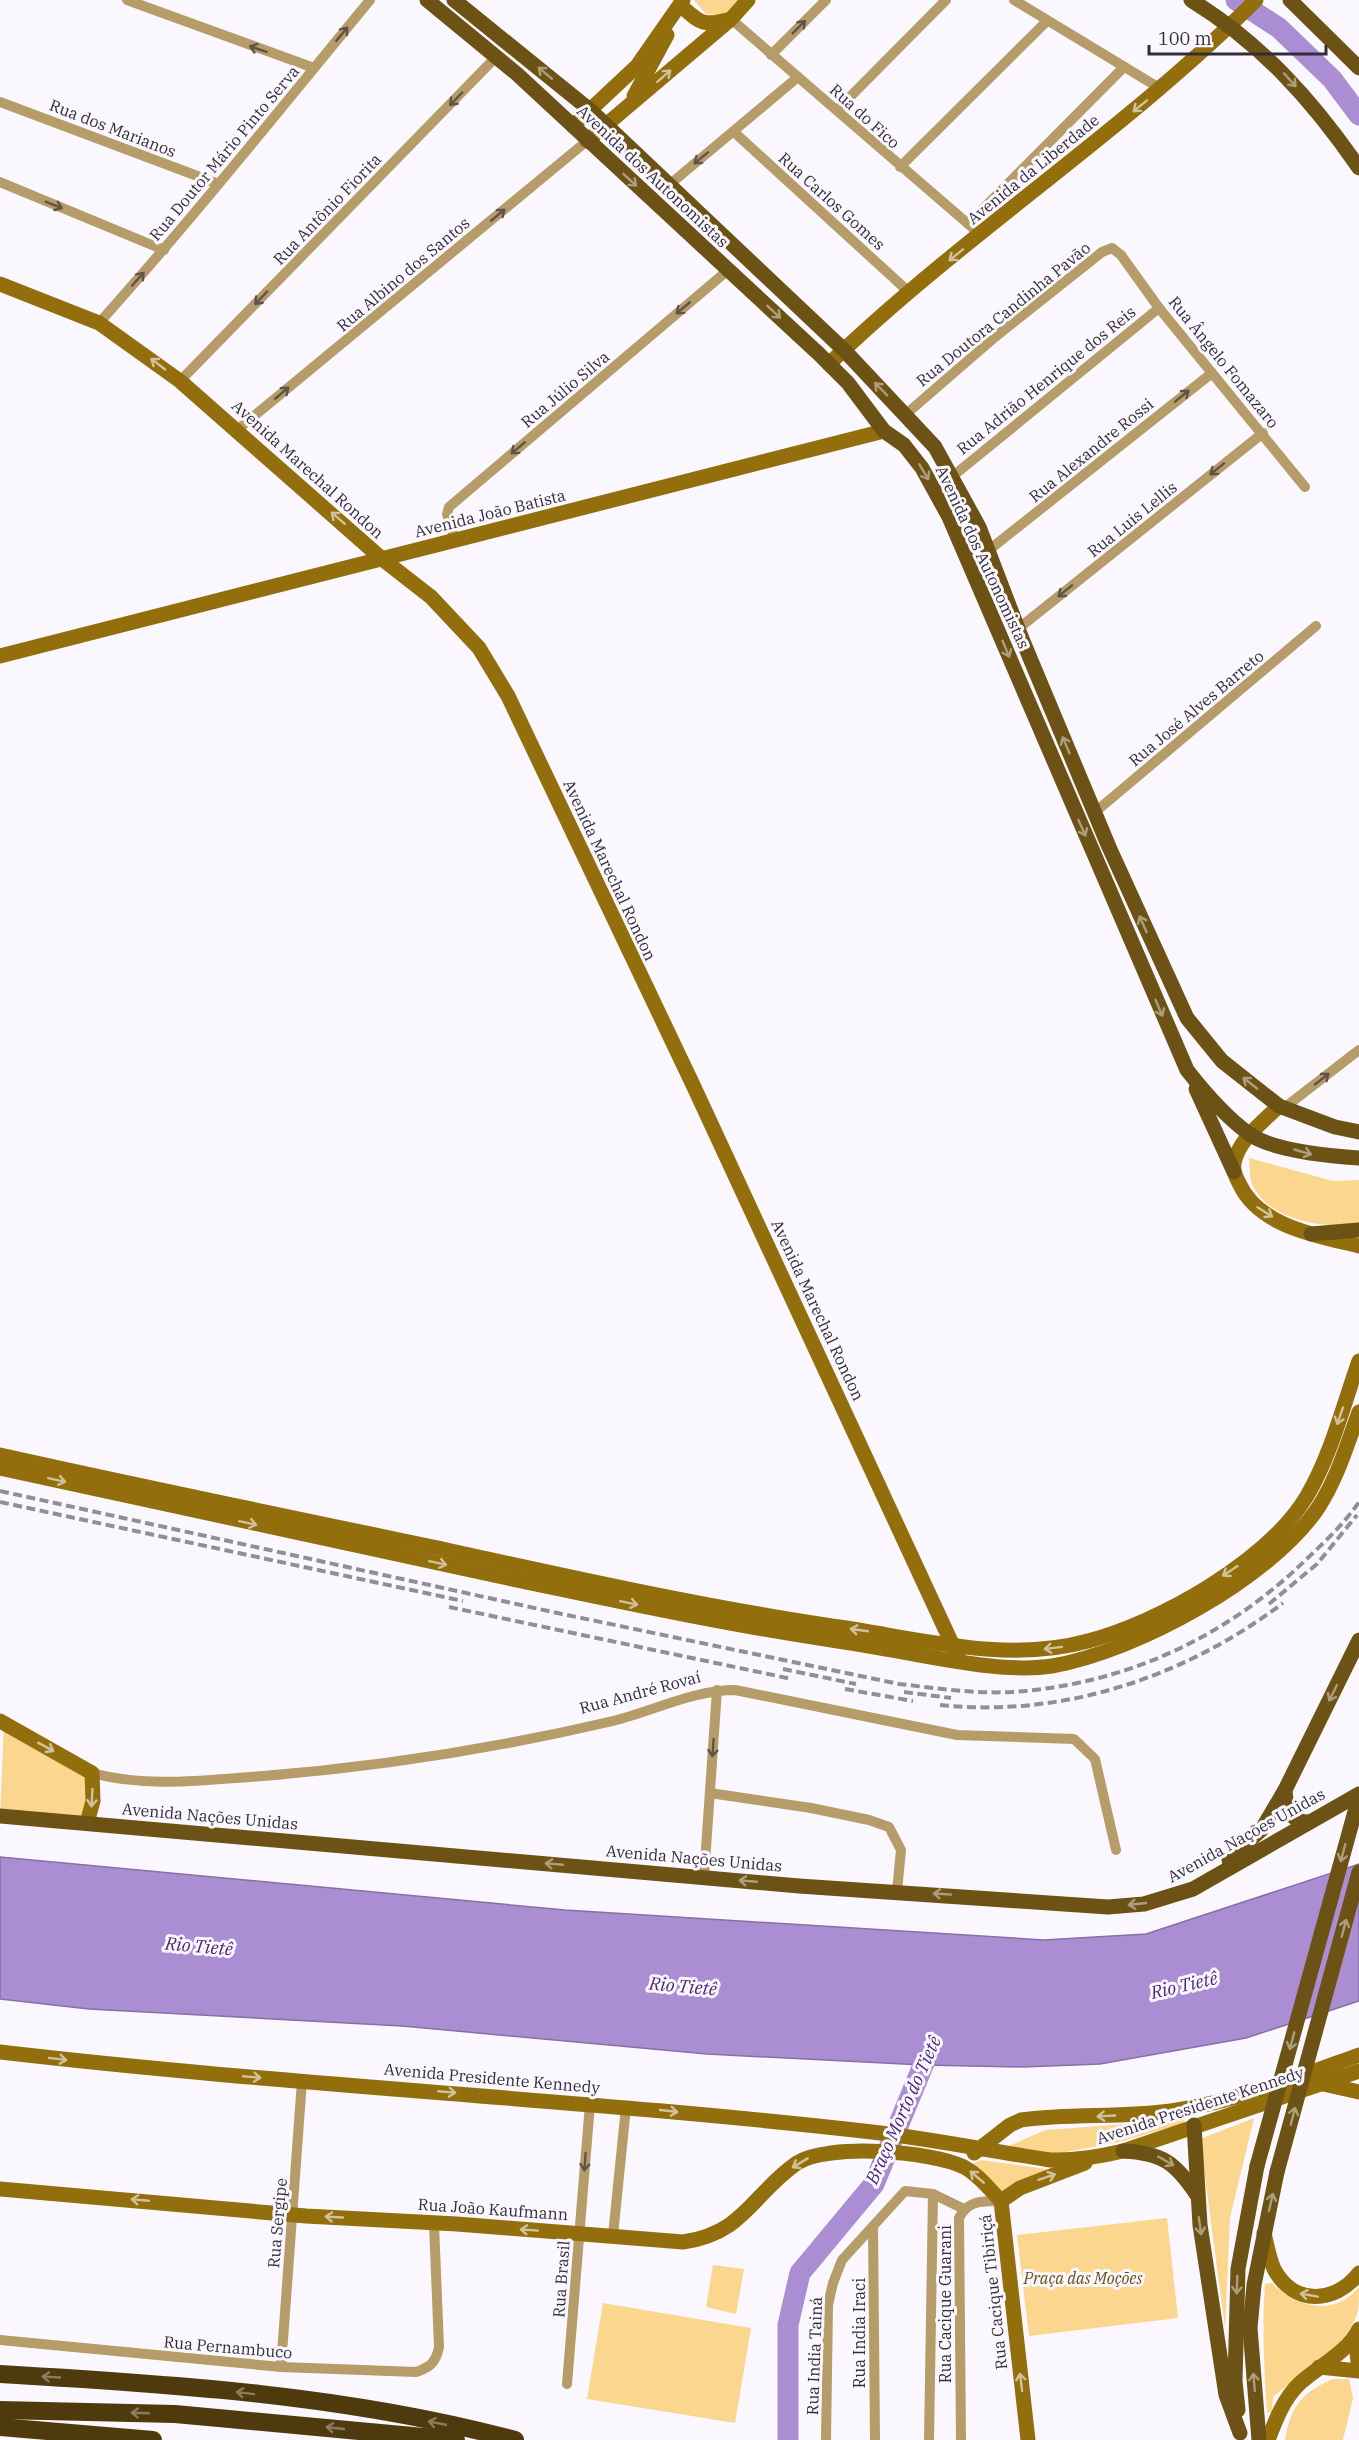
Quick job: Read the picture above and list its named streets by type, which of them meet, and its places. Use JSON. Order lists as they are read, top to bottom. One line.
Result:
{"streets":{"main road":["Avenida da Liberdade","Avenida dos Autonomistas","Avenida Marechal Rondon","Avenida João Batista","Rua André Rovaí","Avenida Nações Unidas","Avenida Presidente Kennedy","Rua João Kaufmann","Rua Cacique Tibiriçá"],"street":["Rua do Fico","Rua dos Marianos","Rua Doutor Mário Pinto Serva","Rua Carlos Gomes","Rua Antônio Fiorita","Rua Albino dos Santos","Rua Doutora Candinha Pavão","Rua Ângelo Fomazaro","Rua Adrião Henrique dos Reis","Rua Júlio Silva","Rua Alexandre Rossi","Rua Luis Lellis","Rua José Alves Barreto","Rua Sergipe","Rua Brasil","Rua Cacique Guarani","Rua India Iraci","Rua Pernambuco","Rua India Tainá"]},"crossings":[["Rua do Fico","Avenida da Liberdade"],["Rua dos Marianos","Rua Doutor Mário Pinto Serva"],["Rua Doutor Mário Pinto Serva","Avenida Marechal Rondon"],["Avenida da Liberdade","Avenida dos Autonomistas"],["Avenida da Liberdade","Rua Carlos Gomes"],["Avenida dos Autonomistas","Rua Antônio Fiorita"],["Avenida dos Autonomistas","Rua Albino dos Santos"],["Avenida dos Autonomistas","Rua Doutora Candinha Pavão"],["Avenida dos Autonomistas","Rua Adrião Henrique dos Reis"],["Avenida dos Autonomistas","Rua Júlio Silva"],["Avenida dos Autonomistas","Rua Alexandre Rossi"],["Avenida dos Autonomistas","Avenida João Batista"],["Avenida dos Autonomistas","Rua Luis Lellis"],["Avenida dos Autonomistas","Rua José Alves Barreto"],["Rua Antônio Fiorita","Avenida Marechal Rondon"],["Rua Albino dos Santos","Avenida Marechal Rondon"],["Rua Doutora Candinha Pavão","Rua Ângelo Fomazaro"],["Rua Ângelo Fomazaro","Rua Adrião Henrique dos Reis"],["Rua Ângelo Fomazaro","Rua Alexandre Rossi"],["Rua Ângelo Fomazaro","Rua Luis Lellis"],["Rua Júlio Silva","Avenida João Batista"],["Avenida Marechal Rondon","Avenida João Batista"],["Avenida Presidente Kennedy","Rua João Kaufmann"],["Avenida Presidente Kennedy","Rua Sergipe"],["Avenida Presidente Kennedy","Rua Brasil"],["Avenida Presidente Kennedy","Rua Cacique Tibiriçá"],["Rua João Kaufmann","Rua Sergipe"],["Rua João Kaufmann","Rua Brasil"],["Rua João Kaufmann","Rua Cacique Tibiriçá"],["Rua João Kaufmann","Rua Pernambuco"],["Rua Sergipe","Rua Pernambuco"],["Rua Cacique Tibiriçá","Rua Cacique Guarani"],["Rua Cacique Guarani","Rua India Tainá"],["Rua India Iraci","Rua India Tainá"]],"one_way":["Rua Doutor Mário Pinto Serva","Avenida da Liberdade","Rua Antônio Fiorita","Rua Albino dos Santos","Rua Júlio Silva","Rua Alexandre Rossi","Rua Luis Lellis","Avenida Nações Unidas","Rua João Kaufmann","Rua Cacique Tibiriçá"],"water":["Rio Tietê","Braço Morto do Tietê"],"parks":["Praça das Moções"],"scale_bar":"100 m"}
